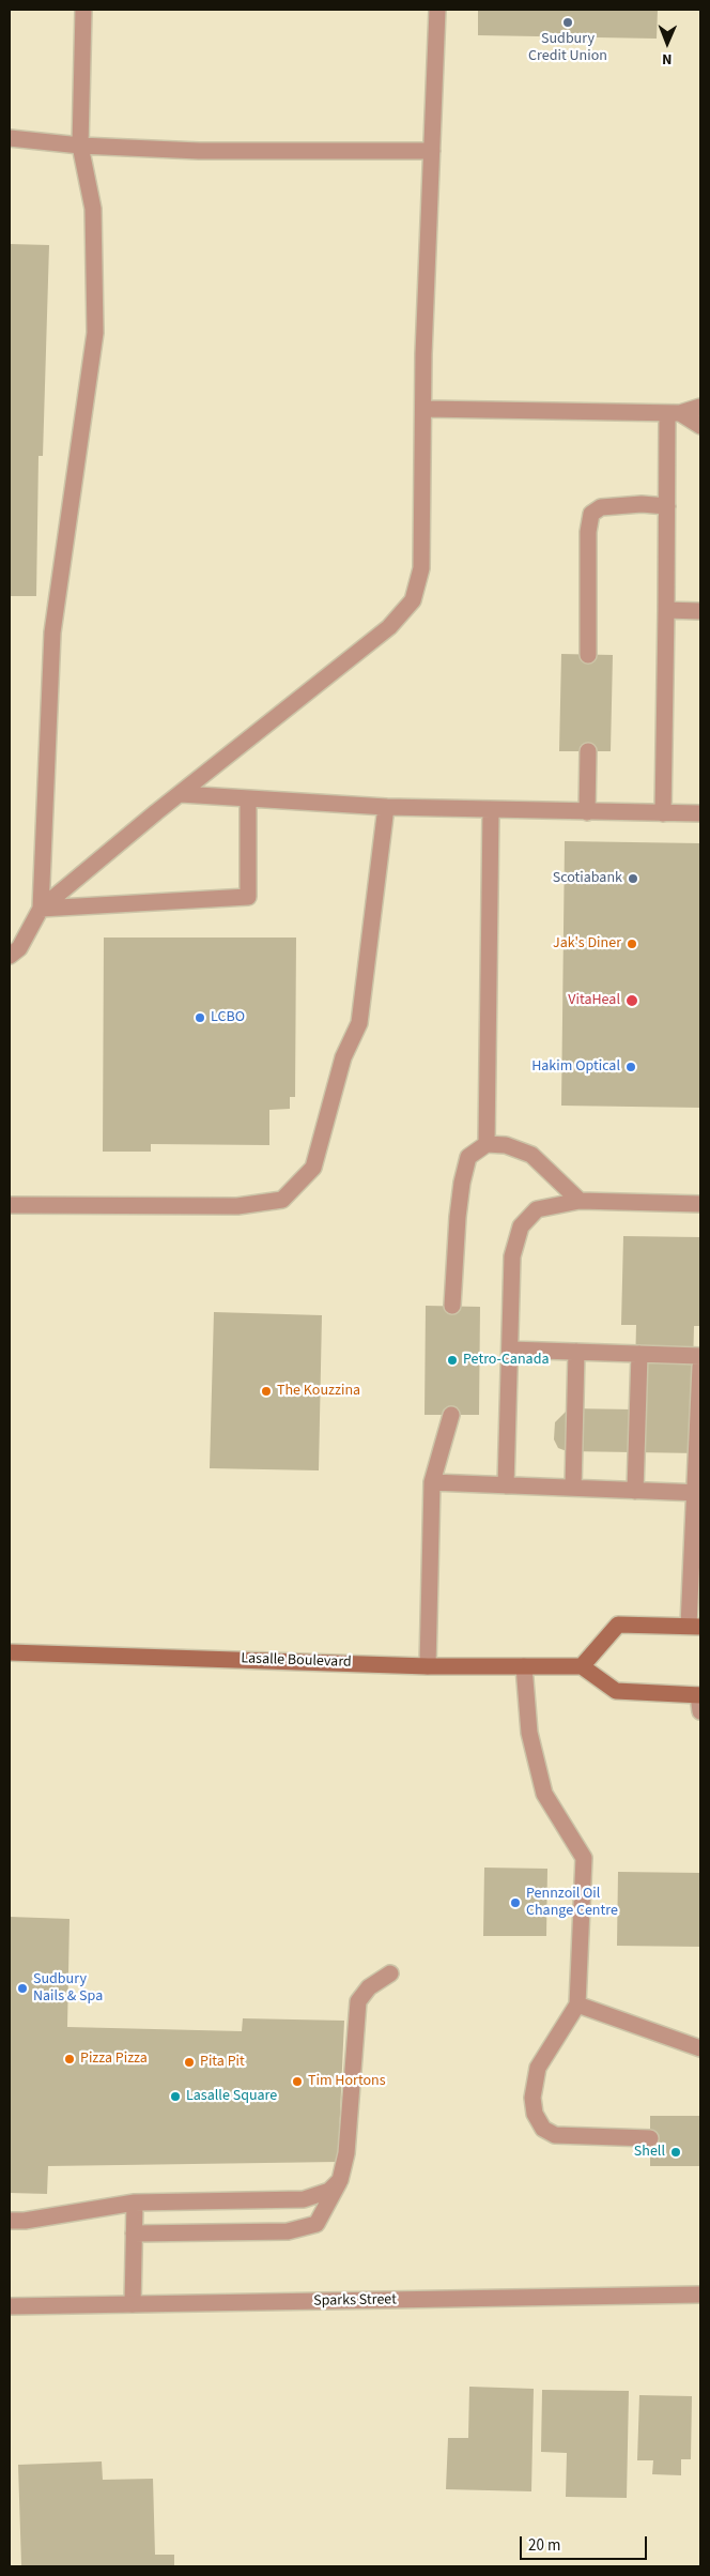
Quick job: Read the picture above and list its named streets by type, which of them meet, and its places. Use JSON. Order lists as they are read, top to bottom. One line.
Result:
{"streets":{"main road":["Lasalle Boulevard"],"street":["Sparks Street"]},"places":["Sudbury Credit Union","Scotiabank","Jak's Diner","VitaHeal","LCBO","Hakim Optical","Petro-Canada","The Kouzzina","Pennzoil Oil Change Centre","Sudbury Nails & Spa","Pizza Pizza","Pita Pit","Tim Hortons","Lasalle Square","Shell"],"scale_bar":"20 m","north":"bottom"}
